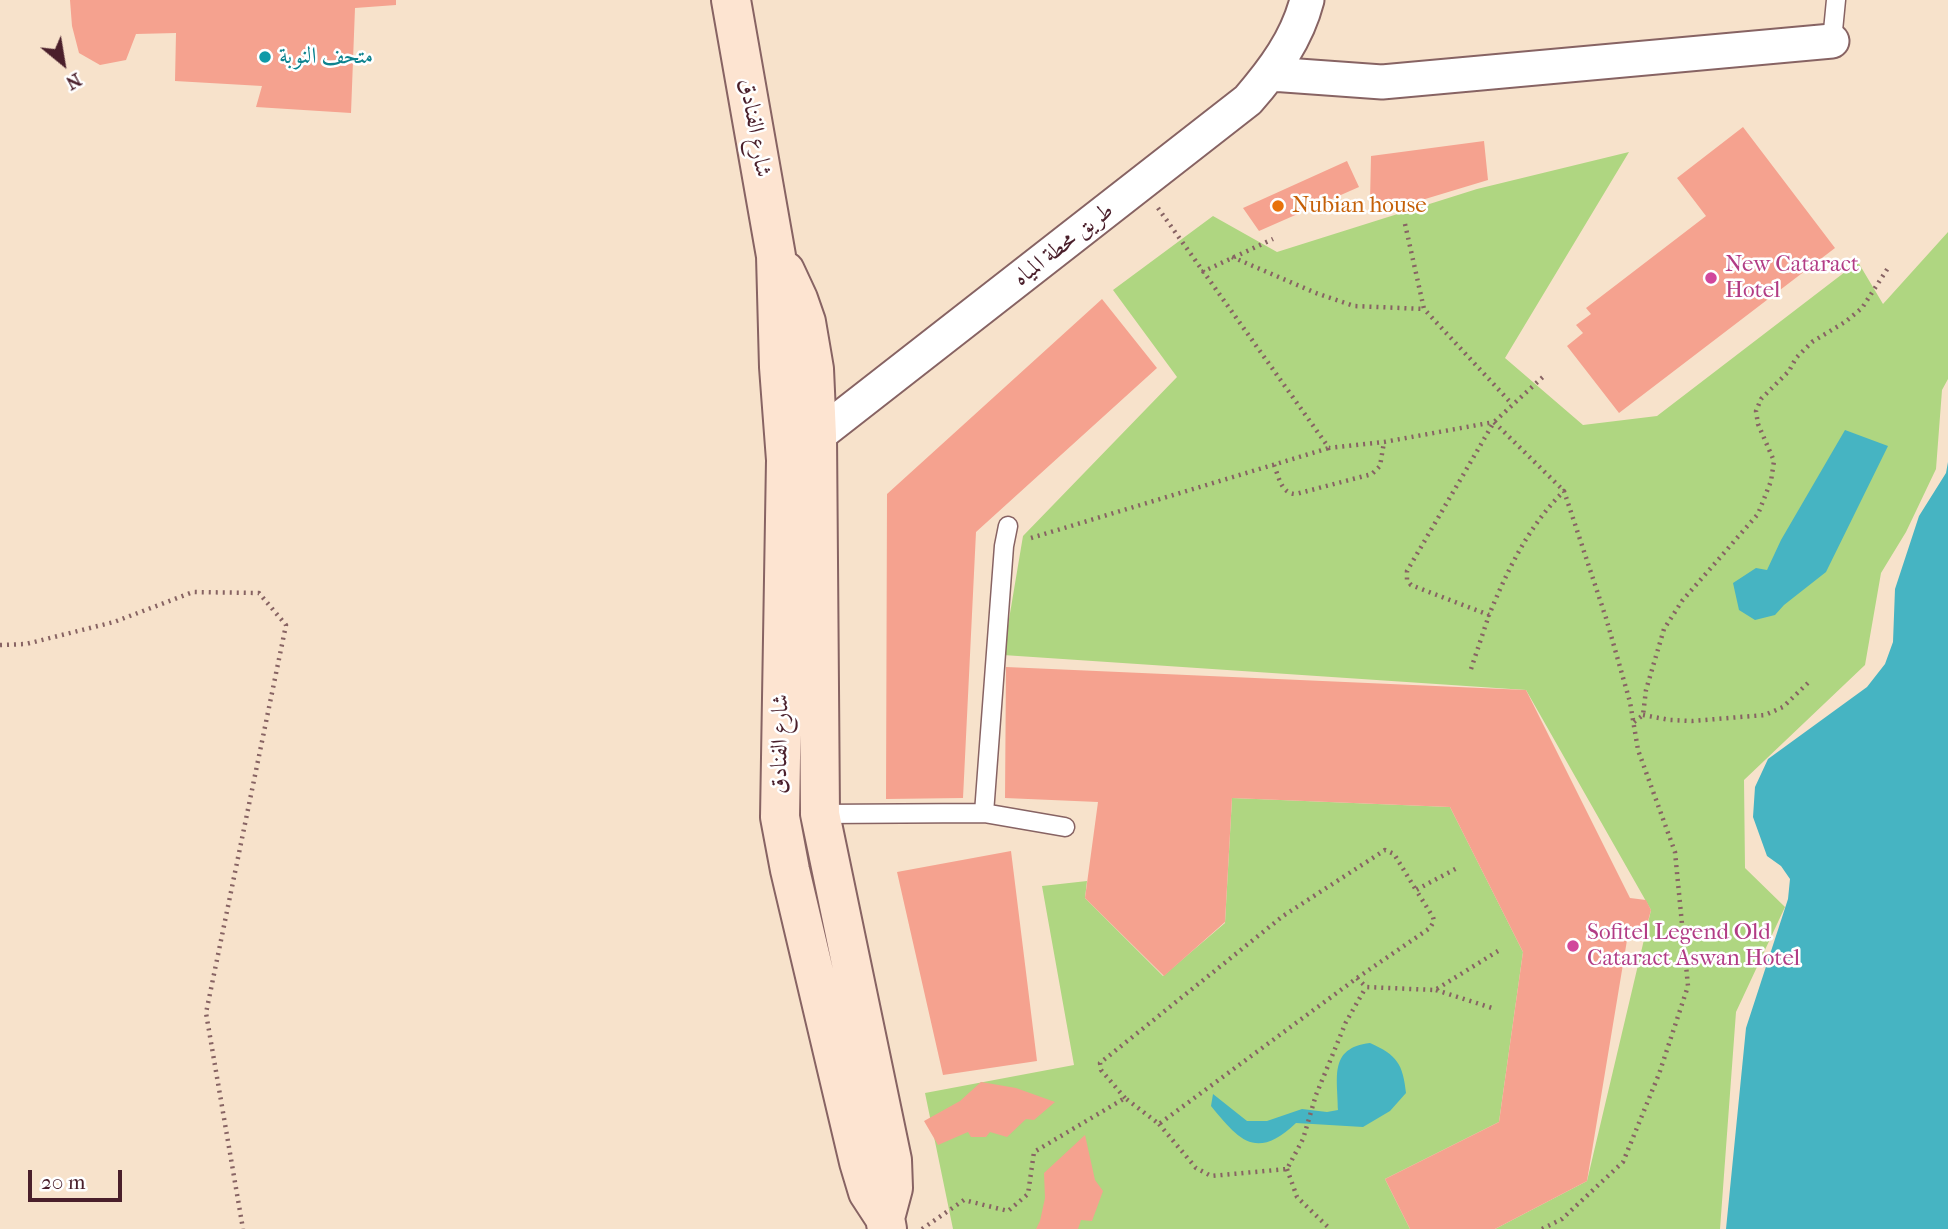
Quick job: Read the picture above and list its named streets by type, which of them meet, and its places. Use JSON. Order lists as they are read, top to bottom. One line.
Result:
{"streets":{"street":["شارع الفنادق","طريق محطة المياه"]},"crossings":[["شارع الفنادق","طريق محطة المياه"]],"places":["متحف النوبة","Nubian house","New Cataract Hotel","Sofitel Legend Old Cataract Aswan Hotel"],"scale_bar":"20 m","north":"bottom right"}
